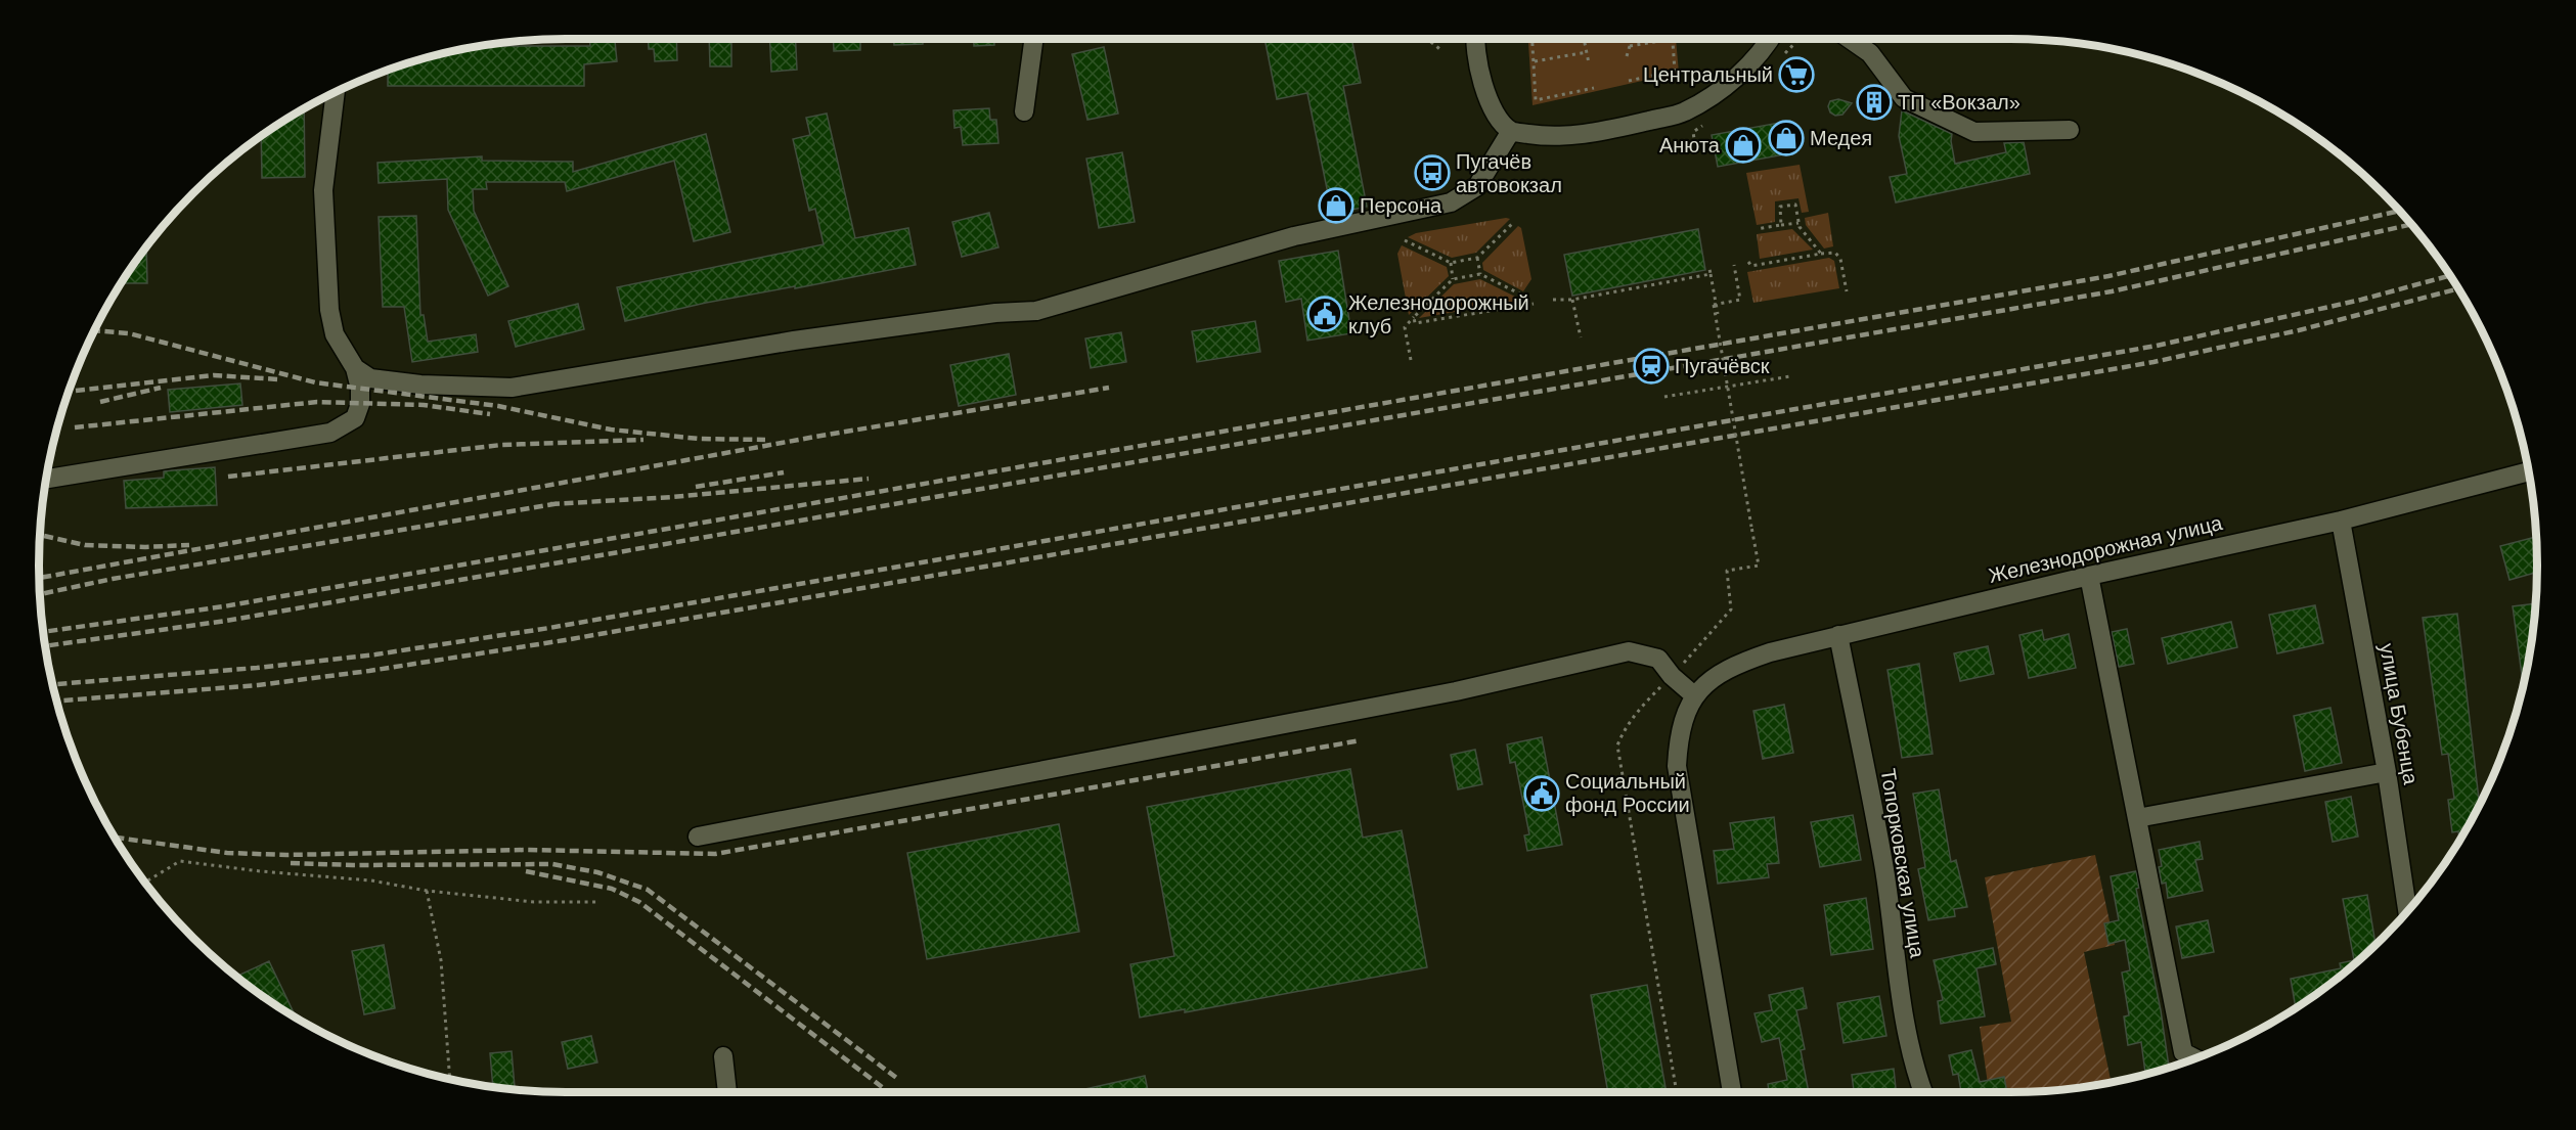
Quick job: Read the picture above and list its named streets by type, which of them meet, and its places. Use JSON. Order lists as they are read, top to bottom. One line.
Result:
{"streets":{"street":["Железнодорожная улица","улица Бубенца","Топорковская улица"]},"crossings":[["Железнодорожная улица","улица Бубенца"],["Железнодорожная улица","Топорковская улица"]],"places":{"supermarket":["Центральный"],"building":["ТП «Вокзал»"],"shop":["Медея","Анюта","Персона"],"bus stop":["Пугачёв автовокзал"],"public building":["Железнодорожный клуб","Социальный фонд России"],"station":["Пугачёвск"]}}
